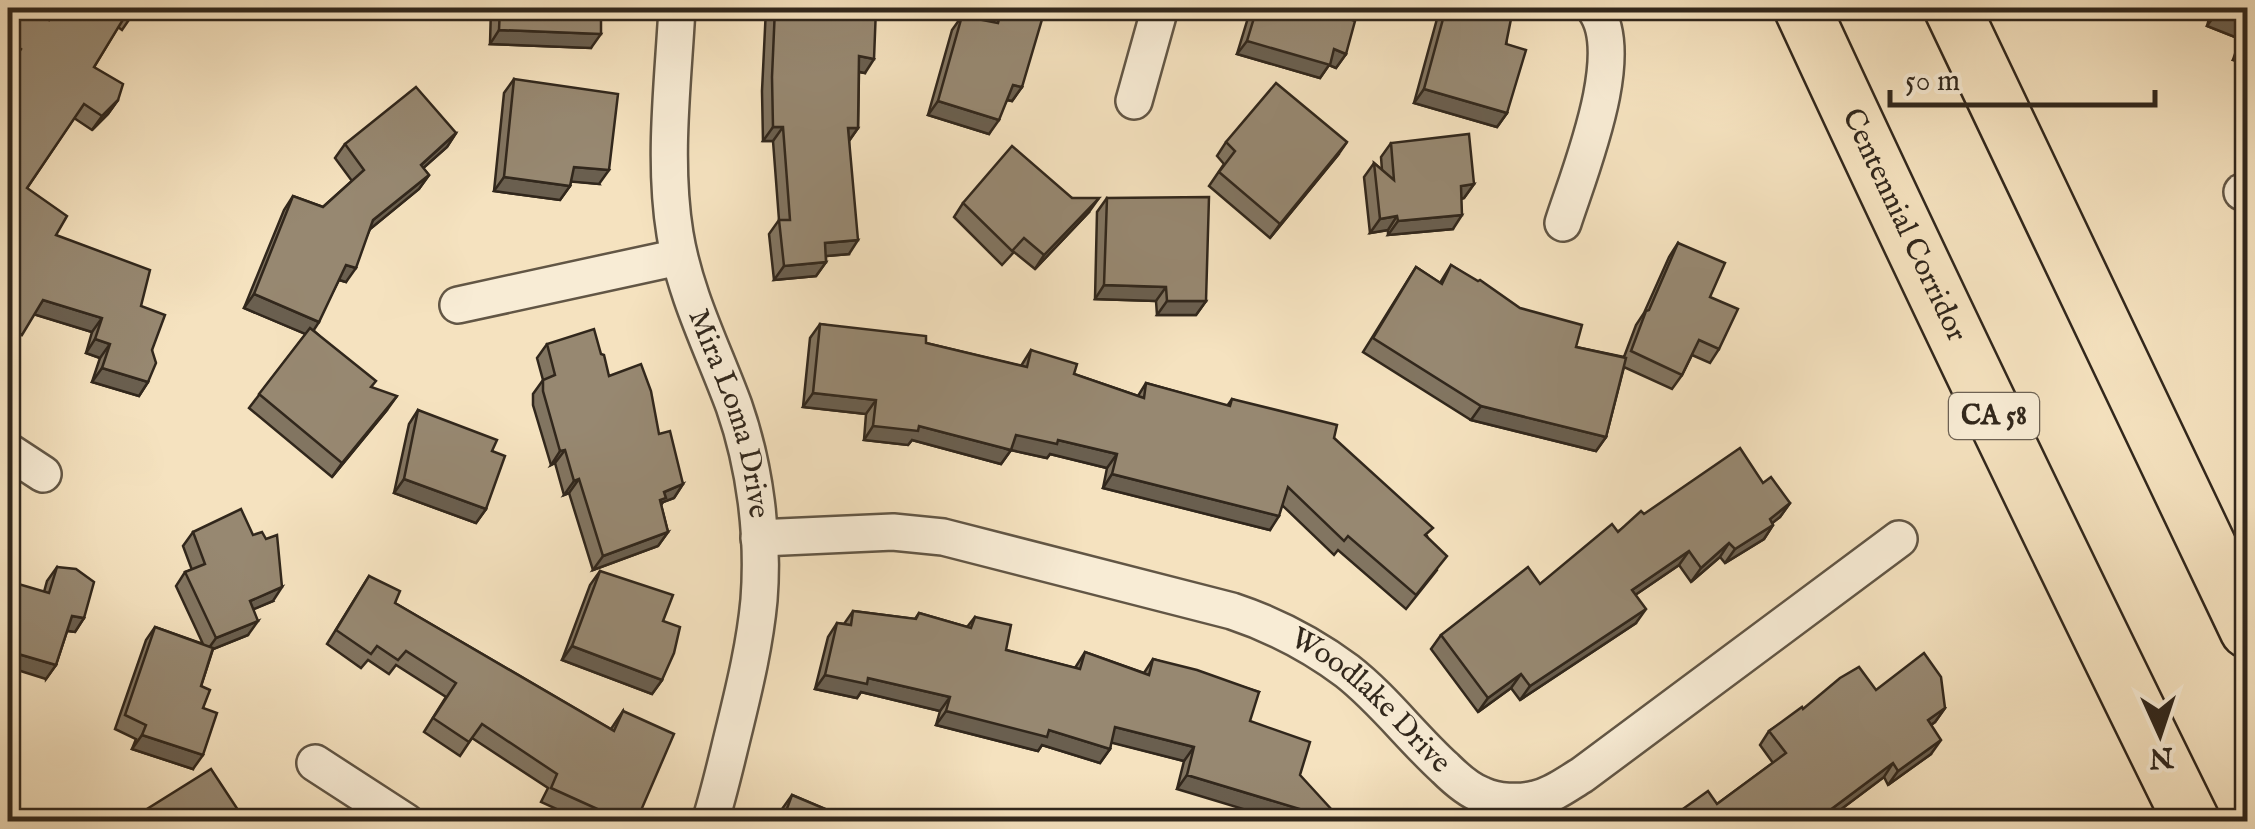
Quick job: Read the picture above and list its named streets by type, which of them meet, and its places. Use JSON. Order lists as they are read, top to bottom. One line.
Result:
{"streets":{"highway":["Centennial Corridor","CA 58"],"street":["Mira Loma Drive","Woodlake Drive"]},"crossings":[["Mira Loma Drive","Woodlake Drive"]],"scale_bar":"50 m","north":"bottom"}
